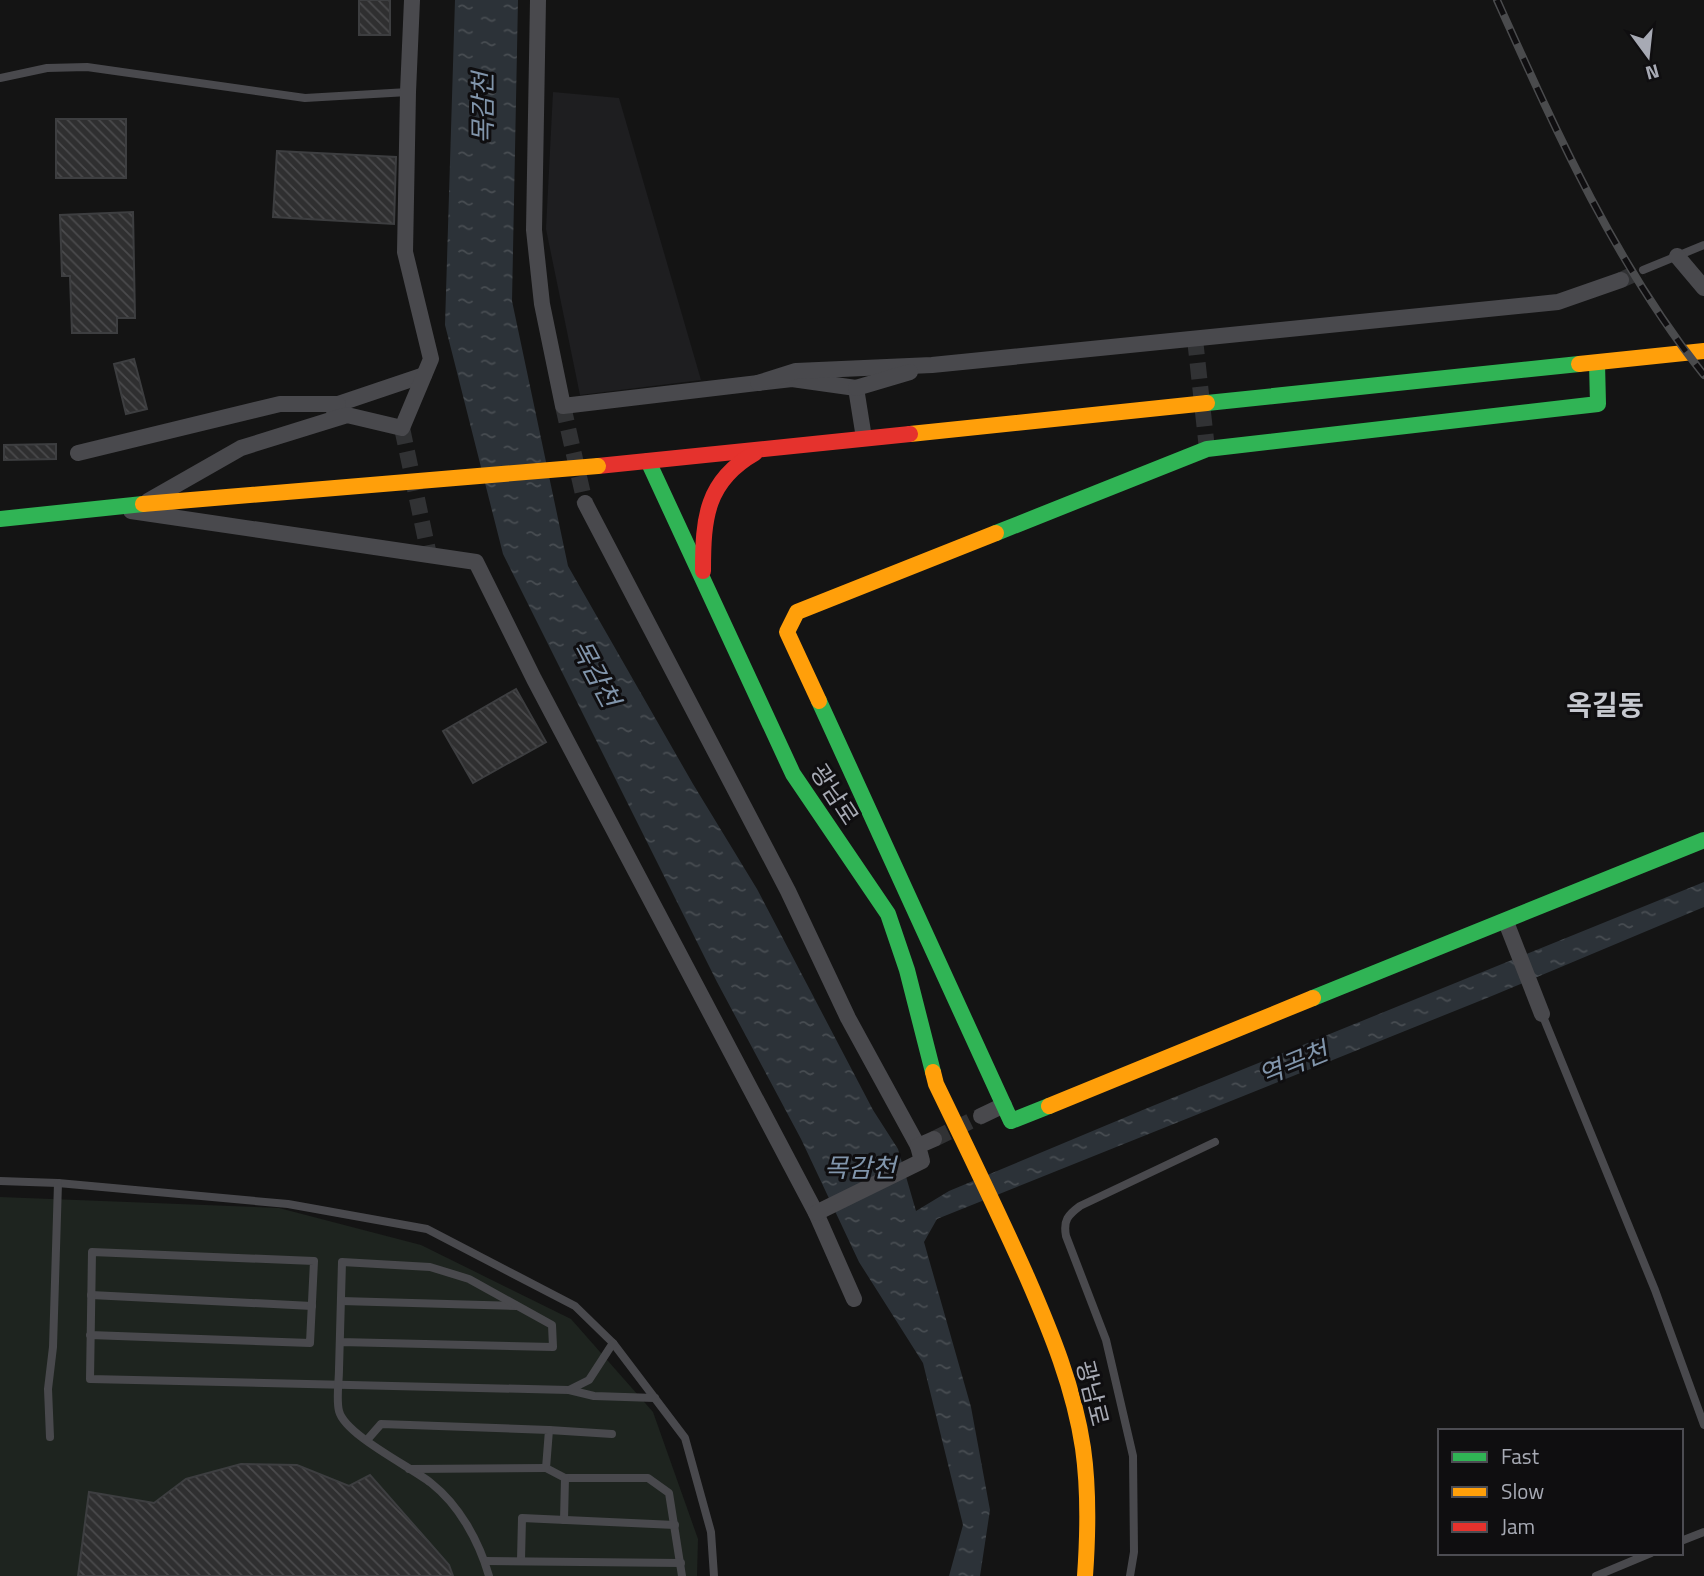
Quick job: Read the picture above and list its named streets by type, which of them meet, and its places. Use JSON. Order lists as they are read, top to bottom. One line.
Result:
{"streets":{"street":["광남로"]},"districts":["옥길동"],"water":["목감천","역곡천"],"legend":["Fast","Slow","Jam"],"north":"bottom"}
